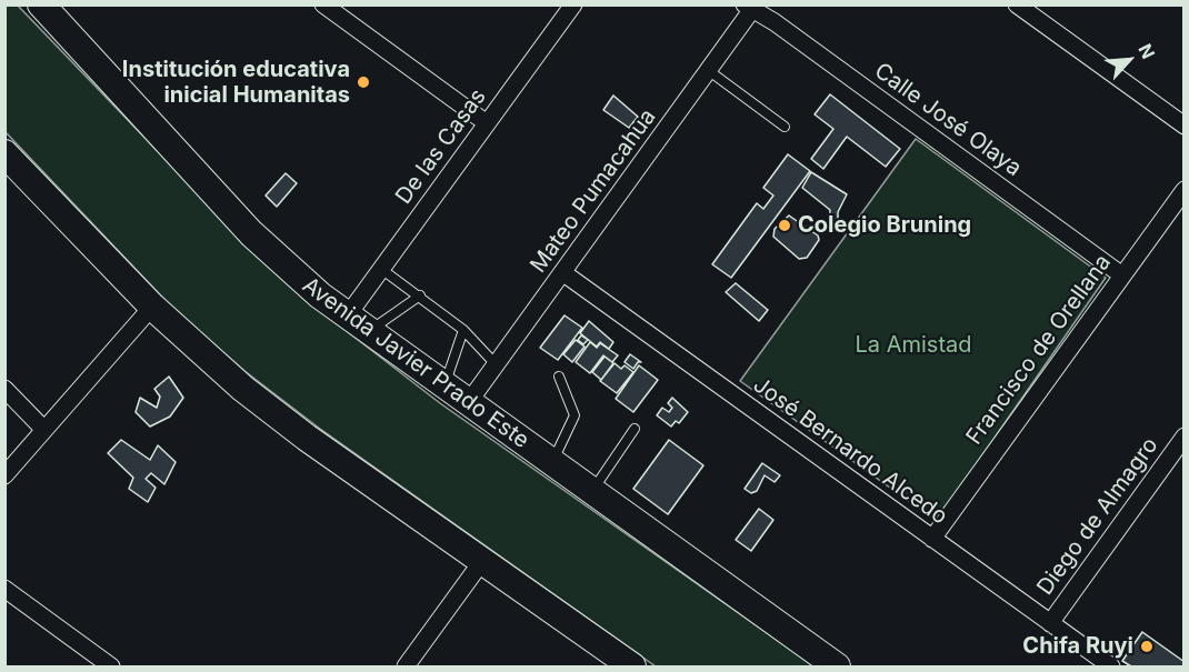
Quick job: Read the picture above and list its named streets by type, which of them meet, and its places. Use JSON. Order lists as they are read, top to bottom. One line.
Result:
{"streets":{"main road":["Avenida Javier Prado Este"],"street":["Calle José Olaya","De las Casas","Mateo Pumacahua","Francisco de Orellana","José Bernardo Alcedo","Diego de Almagro"]},"crossings":[["Calle José Olaya","Mateo Pumacahua"],["Calle José Olaya","Francisco de Orellana"],["De las Casas","Avenida Javier Prado Este"],["Mateo Pumacahua","Avenida Javier Prado Este"],["Mateo Pumacahua","José Bernardo Alcedo"],["Francisco de Orellana","José Bernardo Alcedo"],["José Bernardo Alcedo","Diego de Almagro"]],"parks":["La Amistad"],"places":["Institución educativa inicial Humanitas","Colegio Bruning","Chifa Ruyi"],"north":"top right"}
